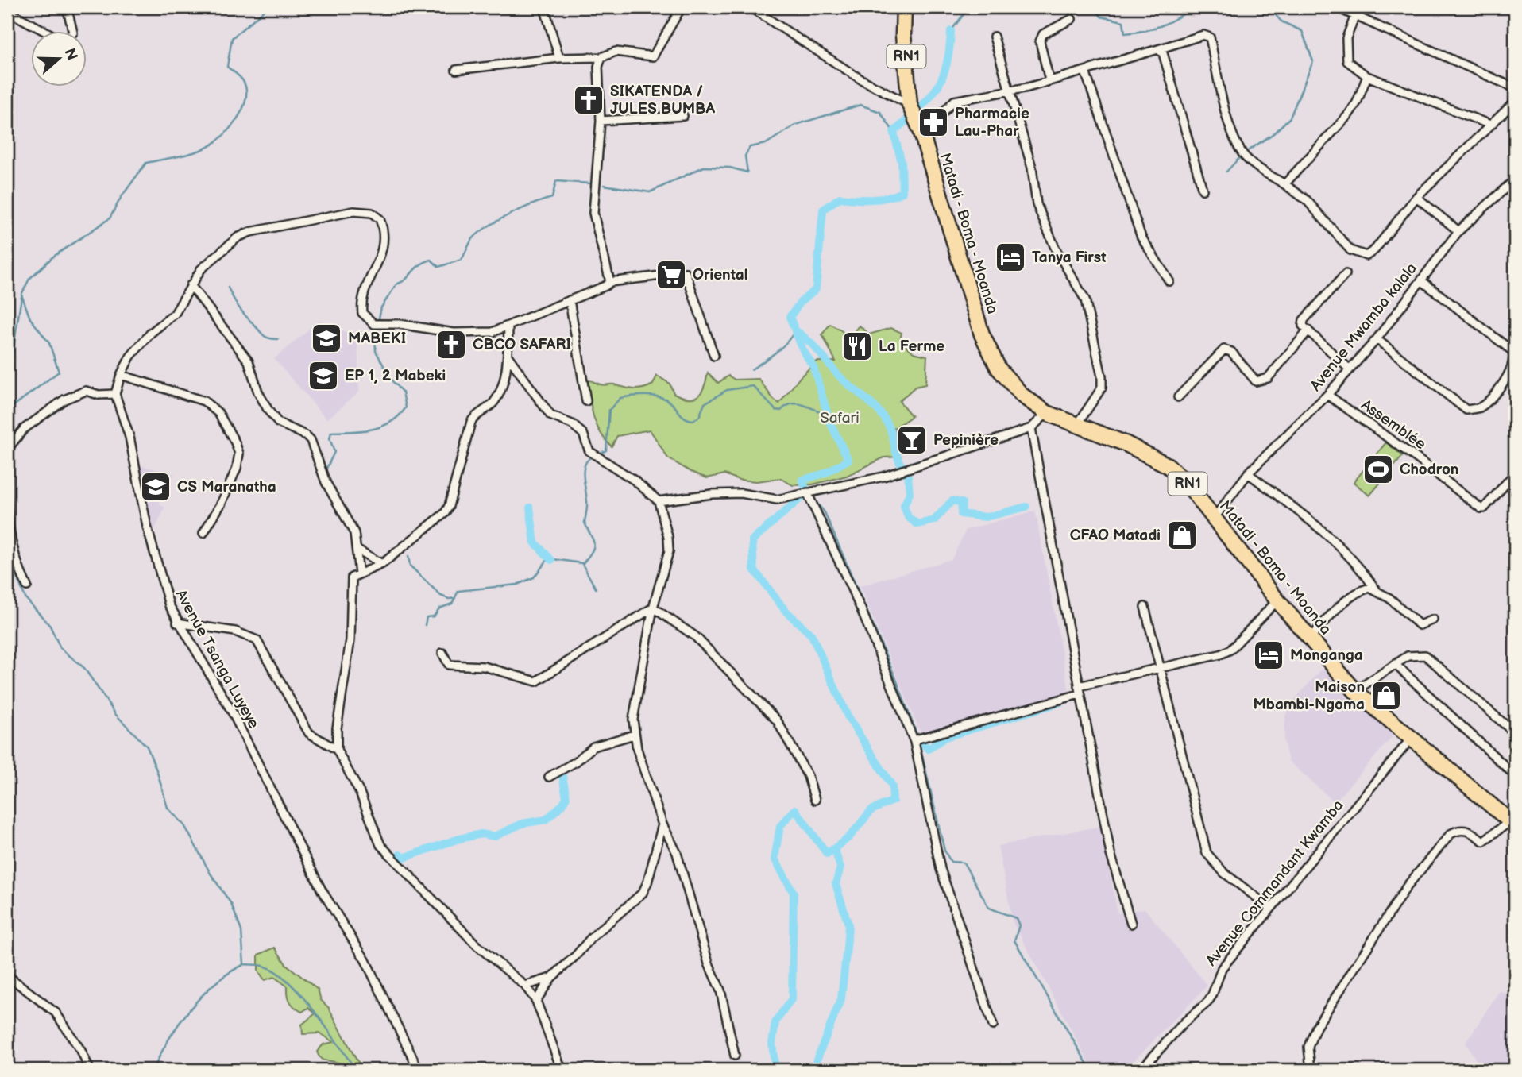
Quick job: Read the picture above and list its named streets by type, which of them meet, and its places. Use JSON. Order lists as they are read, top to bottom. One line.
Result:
{"streets":{"highway":["RN1","Matadi - Boma - Moanda"],"street":["Avenue Mwamba kalala","Assemblée","Avenue Tsanga Luyeye","Avenue Commandant Kwamba"]},"crossings":[["Matadi - Boma - Moanda","Avenue Mwamba kalala"],["Matadi - Boma - Moanda","Avenue Commandant Kwamba"],["Avenue Mwamba kalala","Assemblée"]],"parks":["Safari"],"places":{"church":["SIKATENDA / JULES BUMBA","CBCO SAFARI"],"pharmacy":["Pharmacie Lau-Phar"],"hotel":["Tanya First","Monganga"],"supermarket":["Oriental"],"school or university":["MABEKI","EP 1, 2 Mabeki","CS Maranatha"],"restaurant":["La Ferme"],"bar":["Pepinière"],"sports":["Chodron"],"shop":["CFAO Matadi","Maison Mbambi-Ngoma"]},"north":"right"}
